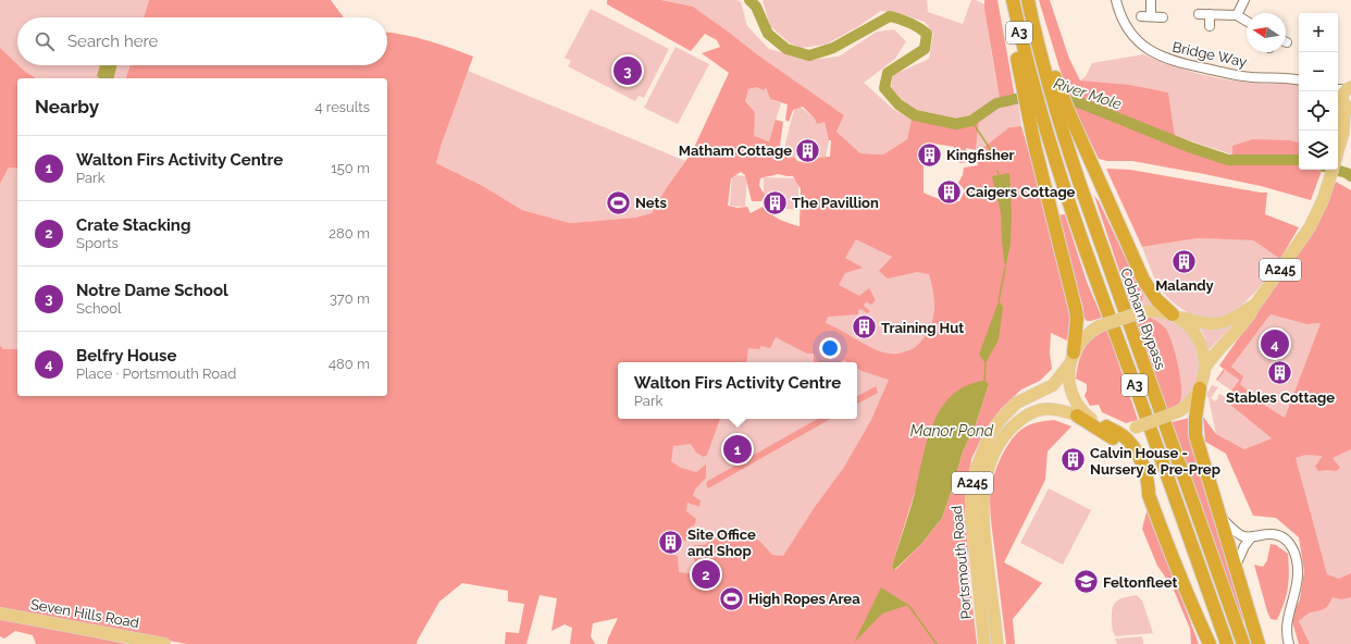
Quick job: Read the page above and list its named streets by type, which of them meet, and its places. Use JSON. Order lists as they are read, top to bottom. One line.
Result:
{"streets":{"highway":["A3","Cobham Bypass"],"main road":["A245","Portsmouth Road","Seven Hills Road"],"street":["Bridge Way"]},"crossings":[["A245","Portsmouth Road"]],"water":["River Mole","Manor Pond"],"places":{"building":["Matham Cottage","Kingfisher","Caigers Cottage","The Pavillion","Malandy","Training Hut","Stables Cottage","Calvin House - Nursery & Pre-Prep","Site Office and Shop"],"sports":["Nets","High Ropes Area"],"school or university":["Feltonfleet"]},"north":"left","page":{"map_buttons":["+","−"],"search":"Search here","pins":["3","4","1","2"],"heading":["Nearby","4 results"],"list":[{"mark":"1","name":"Walton Firs Activity Centre","note":"Park","value":"150 m"},{"mark":"2","name":"Crate Stacking","note":"Sports","value":"280 m"},{"mark":"3","name":"Notre Dame School","note":"School","value":"370 m"},{"mark":"4","name":"Belfry House","note":"Place · Portsmouth Road","value":"480 m"}],"popup":["Walton Firs Activity Centre","Park"]}}
